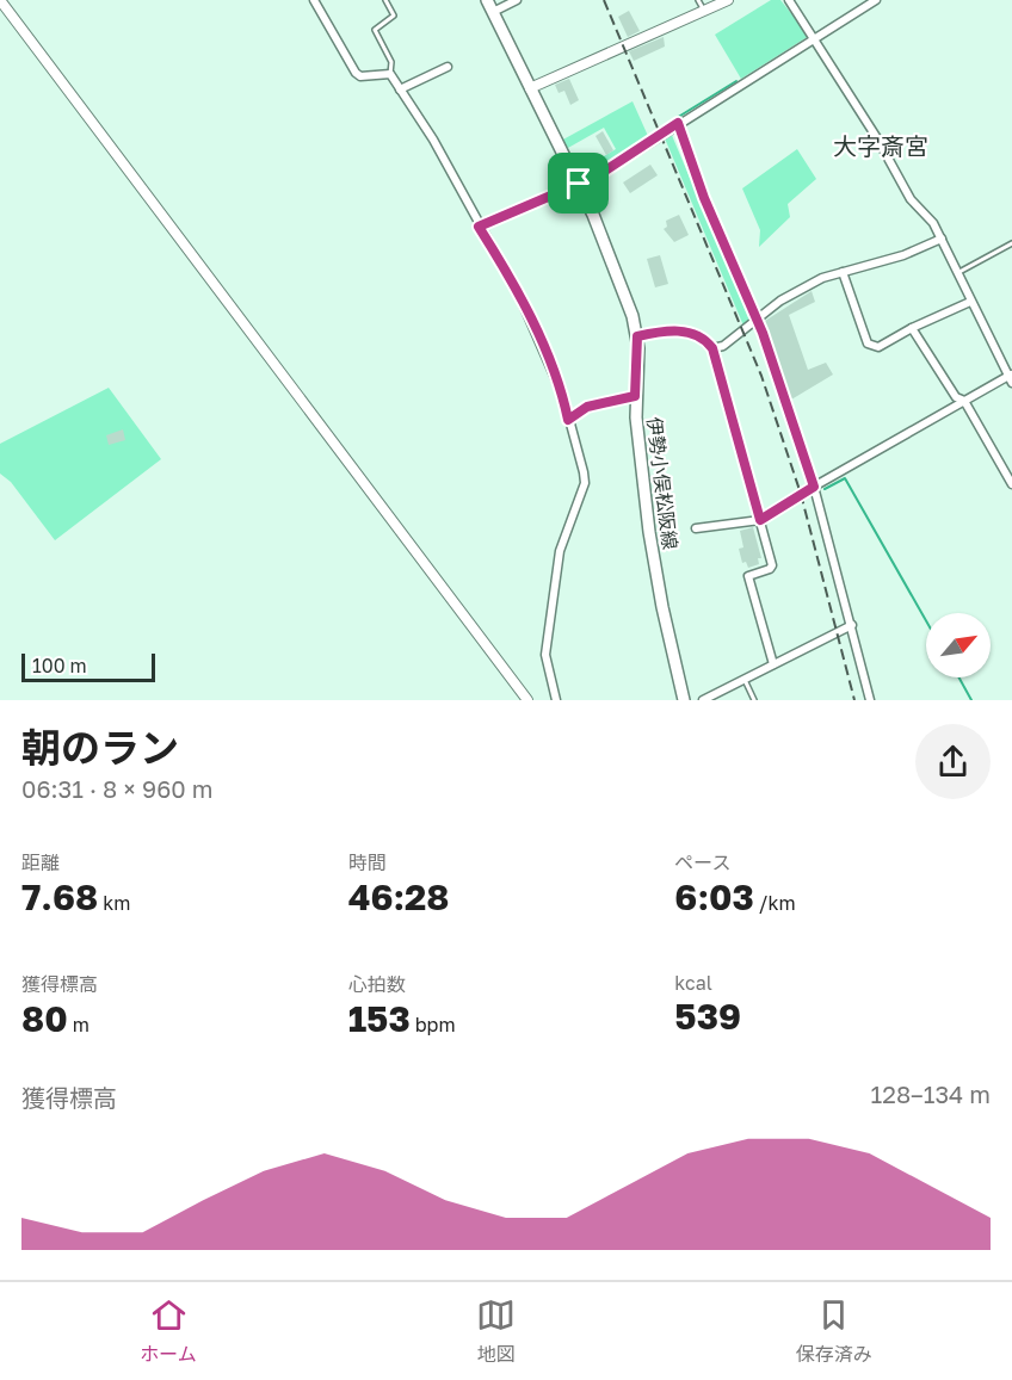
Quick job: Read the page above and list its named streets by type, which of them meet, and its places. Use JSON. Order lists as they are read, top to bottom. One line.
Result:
{"streets":{"main road":["伊勢小俣松阪線"]},"districts":["大字斎宮"],"scale_bar":"100 m","north":"top right","page":{"scale":"100 m","heading":["朝のラン","06:31 · 8 × 960 m"],"stats":[["距離","7.68 km"],["時間","46:28"],["ペース","6:03 /km"],["獲得標高","80 m"],["心拍数","153 bpm"],["kcal","539"]],"chart":["獲得標高","128–134 m"],"tabs":["ホーム","地図","保存済み"]}}
